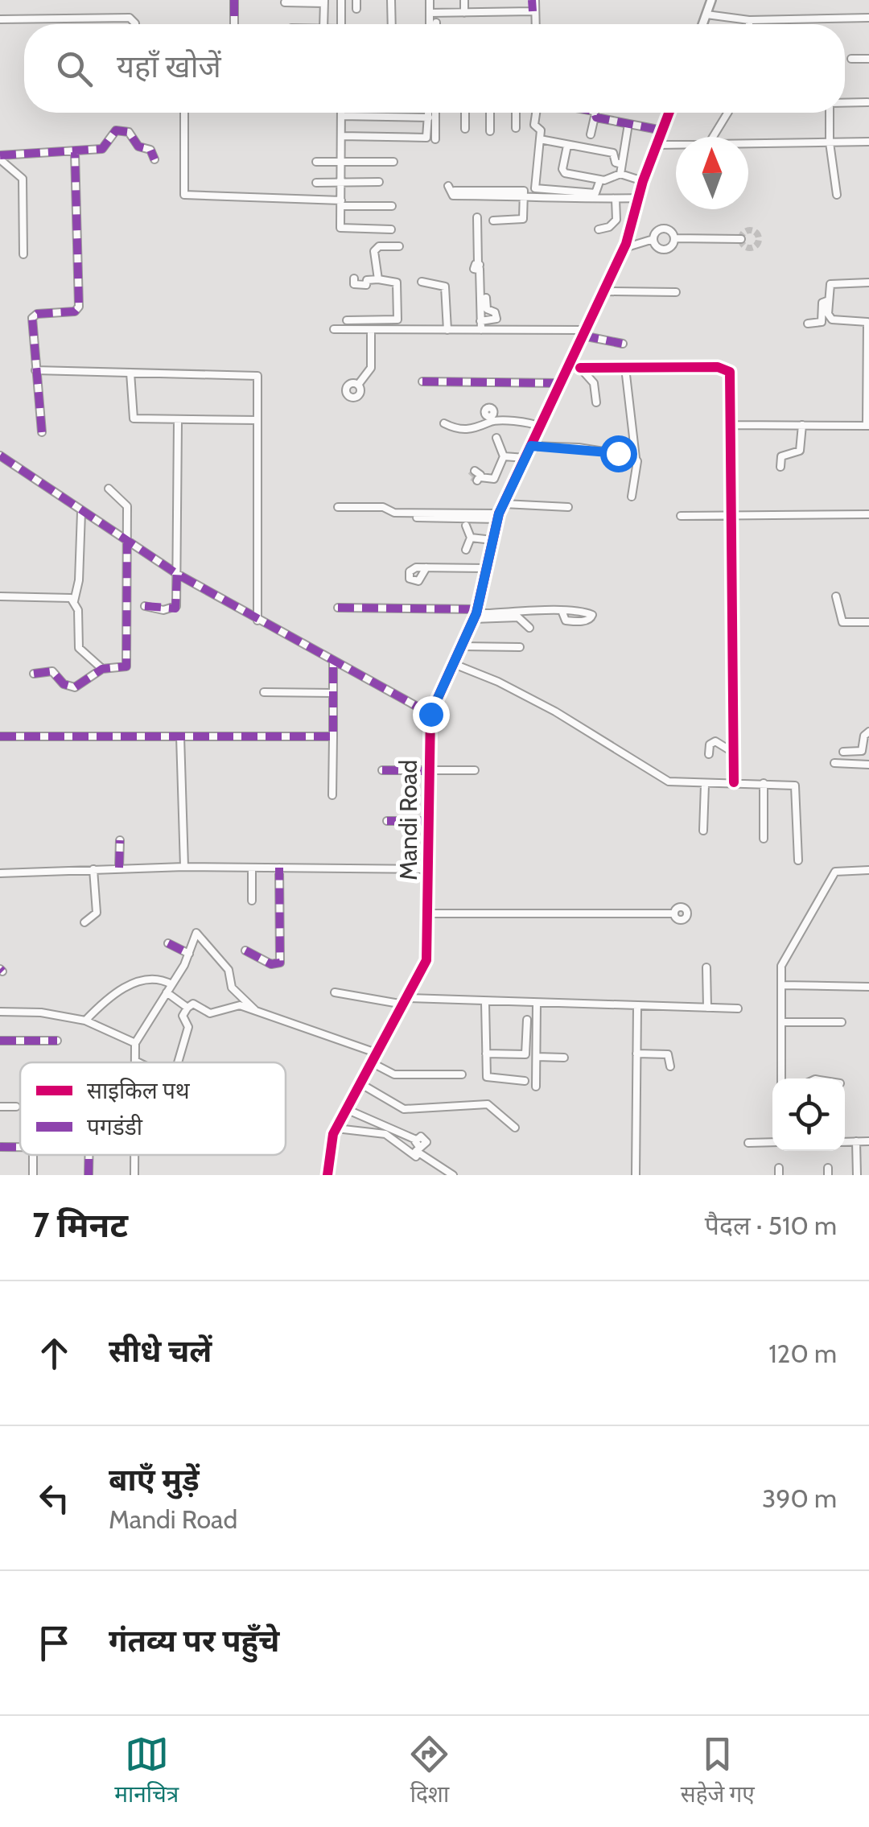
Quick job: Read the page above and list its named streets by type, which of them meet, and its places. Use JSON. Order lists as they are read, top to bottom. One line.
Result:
{"streets":{"street":["Mandi Road"]},"legend":["साइकिल पथ","पगडंडी"],"north":"top","page":{"search":"यहाँ खोजें","heading":["7 मिनट","पैदल · 510 m"],"list":[["सीधे चलें","120 m"],["बाएँ मुड़ें","Mandi Road","390 m"],"गंतव्य पर पहुँचे"],"nav":["मानचित्र","दिशा","सहेजे गए"]}}
